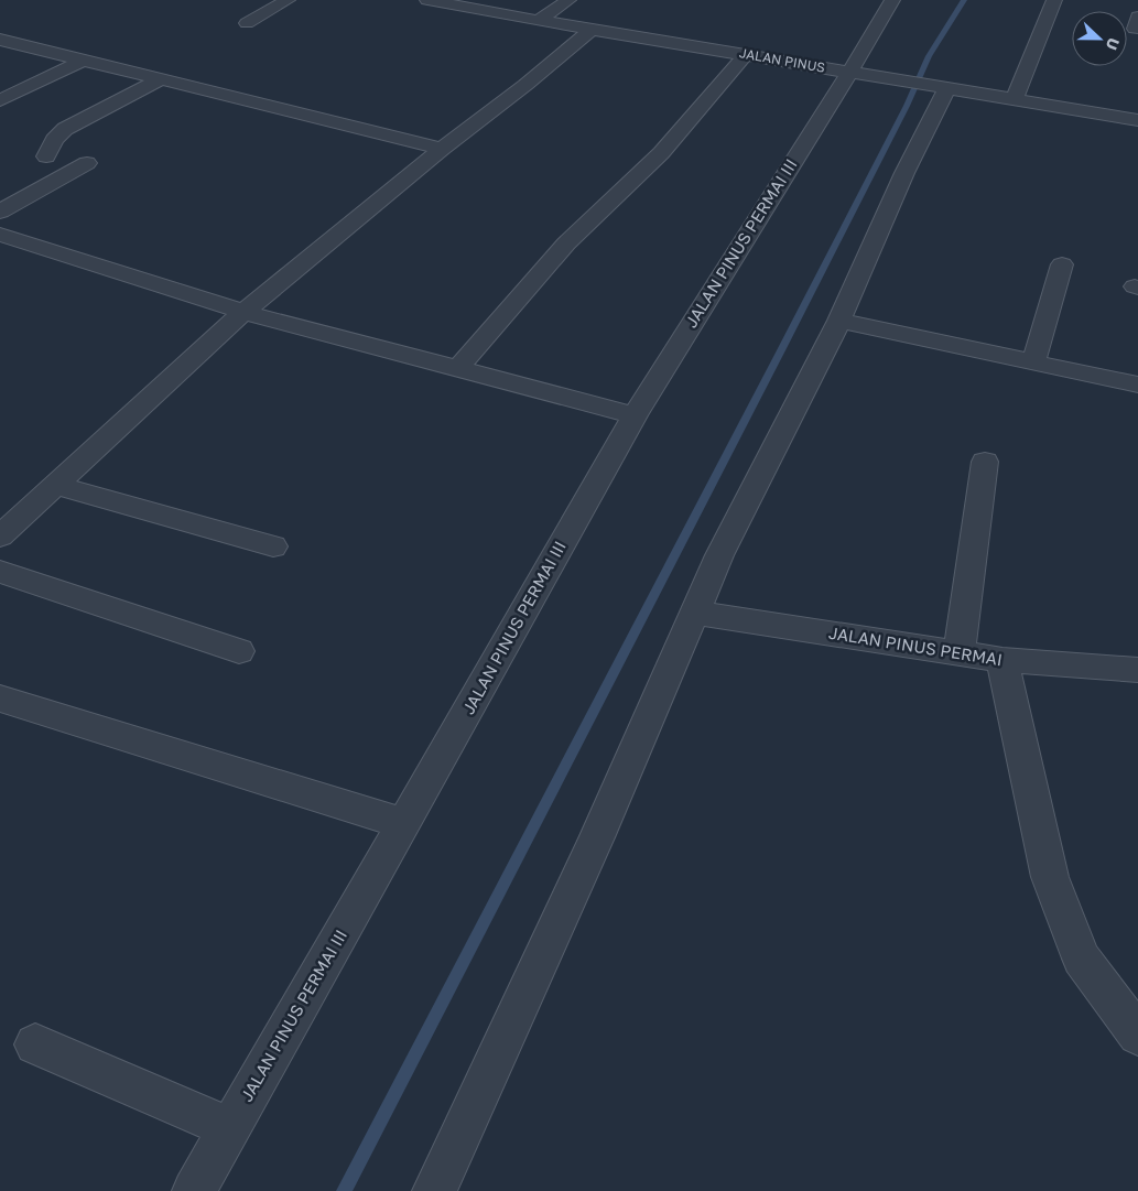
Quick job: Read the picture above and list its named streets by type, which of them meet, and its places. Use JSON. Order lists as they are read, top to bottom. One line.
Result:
{"streets":{"street":["JALAN PINUS","JALAN PINUS PERMAI III","JALAN PINUS PERMAI"]},"crossings":[["JALAN PINUS","JALAN PINUS PERMAI III"]],"north":"right"}
